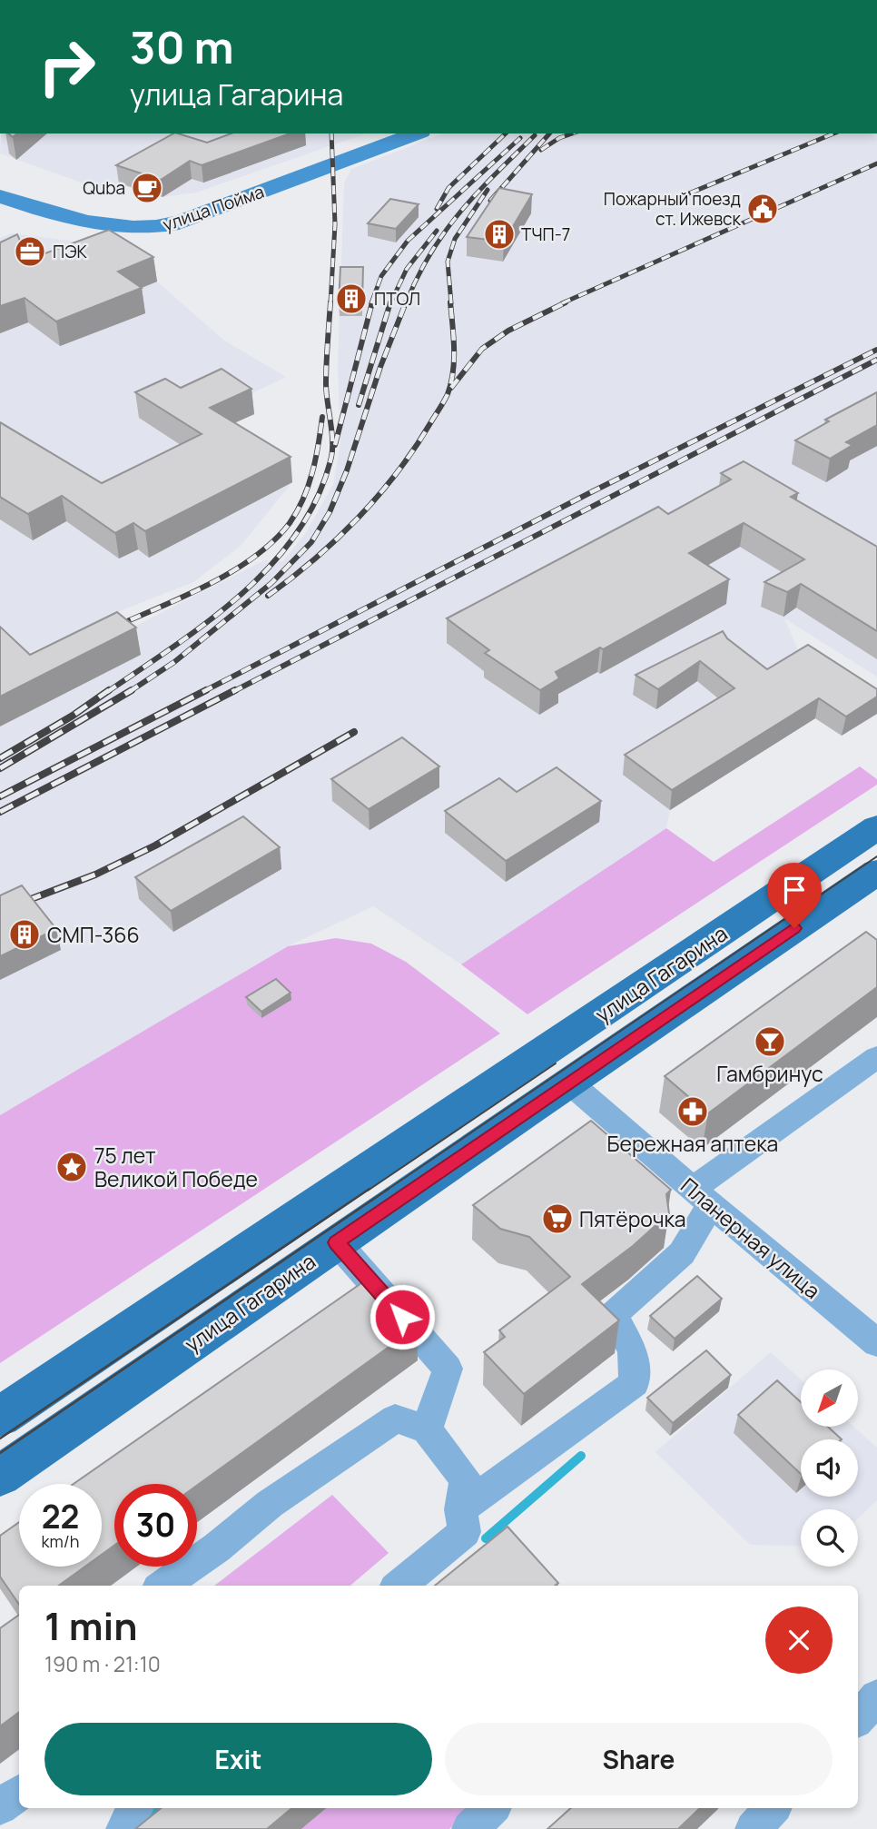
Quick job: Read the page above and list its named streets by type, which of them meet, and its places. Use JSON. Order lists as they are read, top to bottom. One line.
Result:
{"streets":{"main road":["улица Пойма","улица Гагарина"],"street":["Планерная улица"]},"crossings":[["улица Гагарина","Планерная улица"]],"places":{"cafe":["Quba"],"public building":["Пожарный поезд ст. Ижевск"],"building":["ТЧП-7","ПТОЛ","СМП-366"],"office":["ПЭК"],"bar":["Гамбринус"],"pharmacy":["Бережная аптека"],"place":["75 лет Великой Победе"],"supermarket":["Пятёрочка"]},"north":"bottom left","page":{"turn":["30 m","улица Гагарина"],"speed":"22 km/h","limit":"30","heading":["1 min","190 m · 21:10"],"buttons":["Exit","Share"]}}
